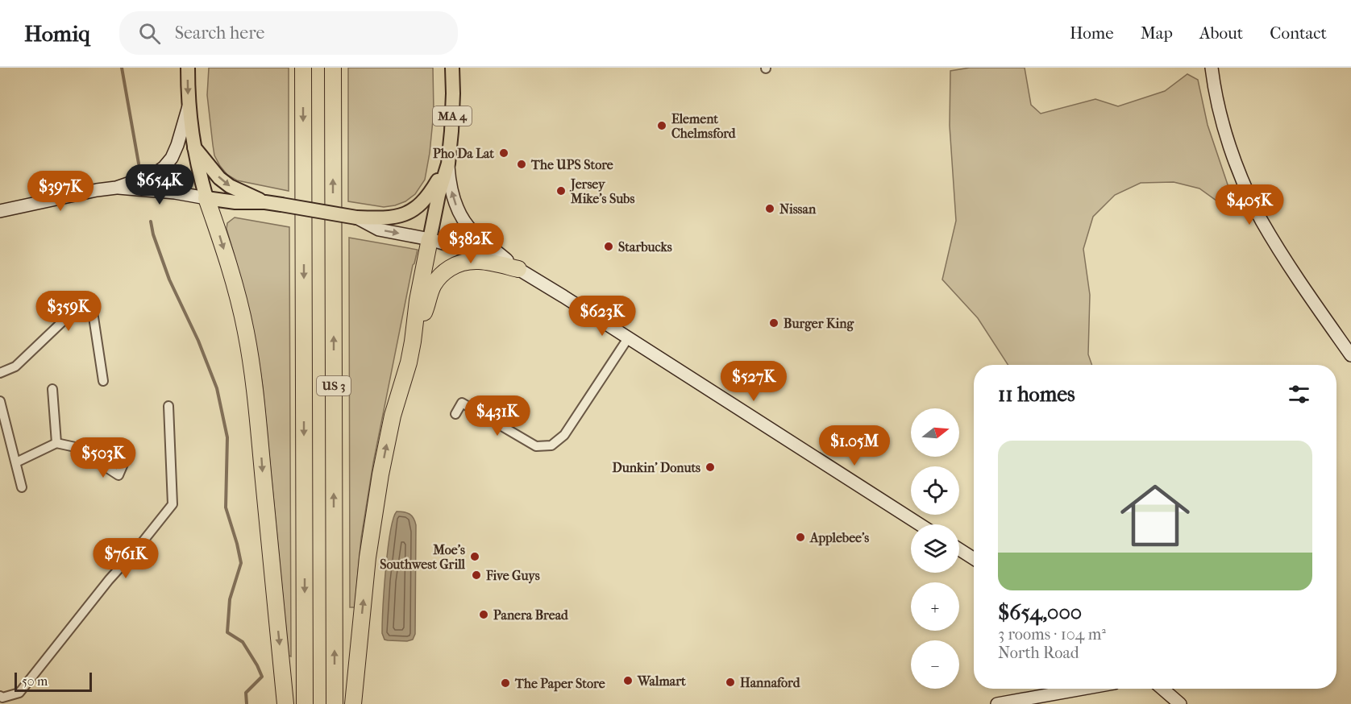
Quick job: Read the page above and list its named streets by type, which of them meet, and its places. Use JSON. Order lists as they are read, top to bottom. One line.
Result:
{"streets":{"highway":["US 3"],"main road":["MA 4"]},"places":["Element Chelmsford","Pho Da Lat","The UPS Store","Jersey Mike's Subs","Nissan","Starbucks","Burger King","Dunkin' Donuts","Applebee's","Moe's Southwest Grill","Five Guys","Panera Bread","Walmart","Hannaford","The Paper Store"],"scale_bar":"50 m","north":"right","page":{"header":"Homiq","search":"Search here","nav":["Home","Map","About","Contact"],"price":["$654K","$397K","$405K","$382K","$359K","$623K","$527K","$431K","$1.05M","$503K","$761K"],"heading":"11 homes","map_buttons":["+","−"],"list":[{"name":"$654,000","note":"3 rooms · 104 m² · North Road"}],"scale":"50 m"}}
